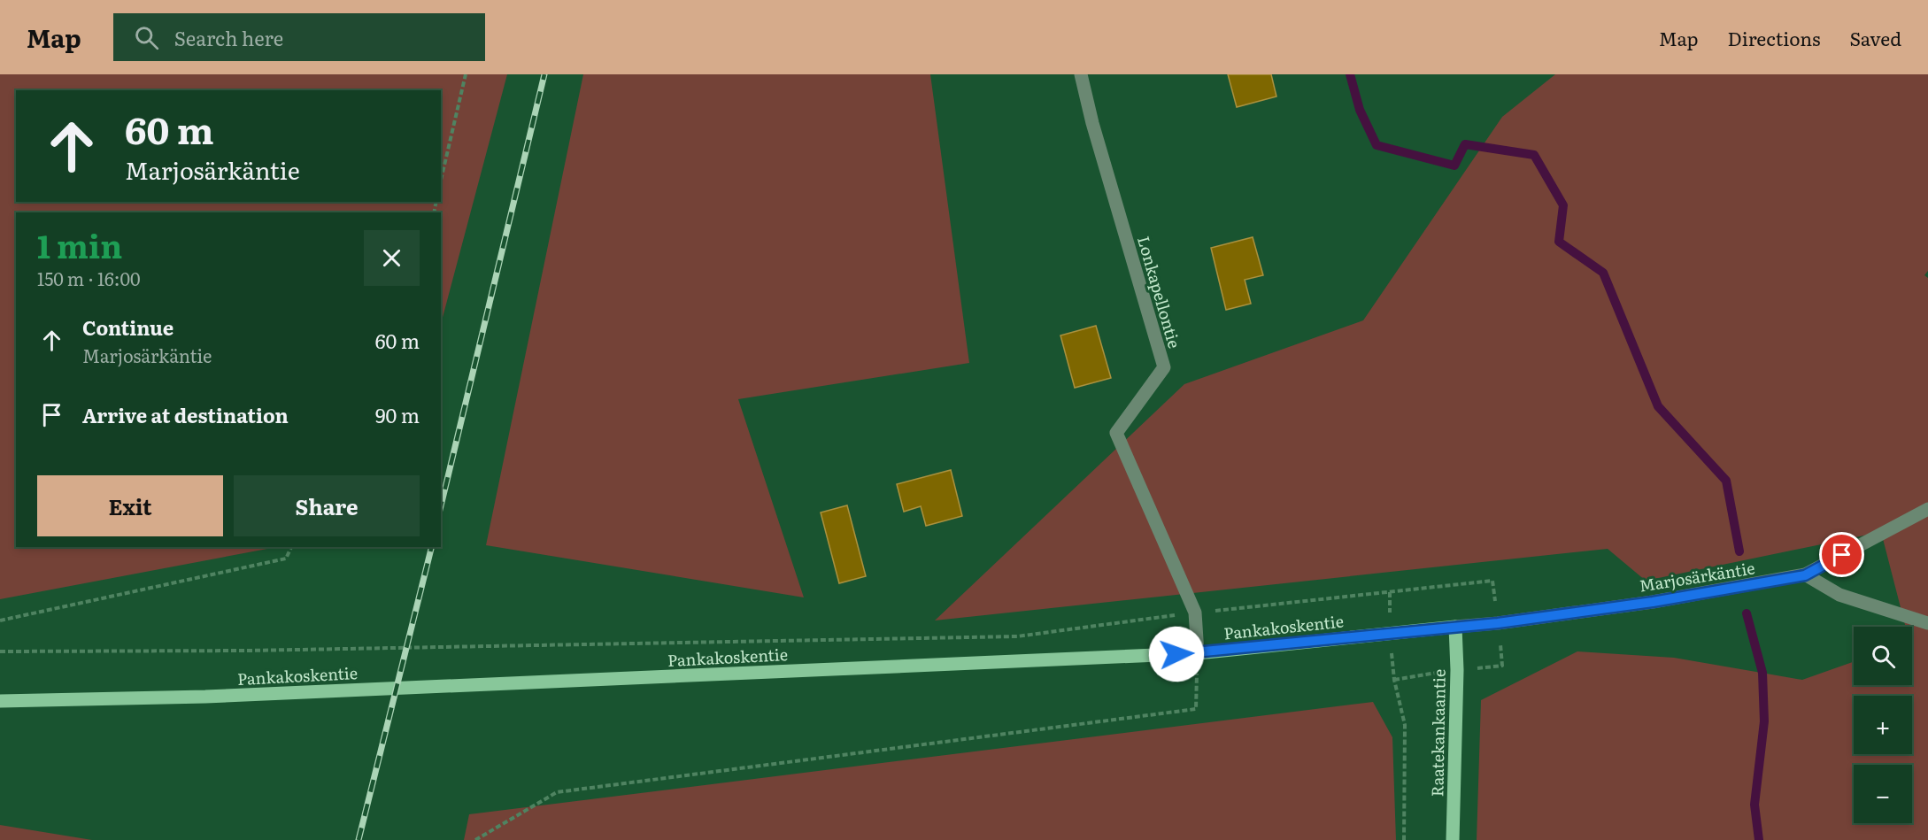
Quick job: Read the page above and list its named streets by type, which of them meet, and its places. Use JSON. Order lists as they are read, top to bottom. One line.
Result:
{"streets":{"main road":["Pankakoskentie","Raatekankaantie"],"street":["Lonkapellontie","Marjosärkäntie"]},"crossings":[["Lonkapellontie","Pankakoskentie"],["Marjosärkäntie","Pankakoskentie"],["Marjosärkäntie","Raatekankaantie"],["Pankakoskentie","Raatekankaantie"]],"page":{"header":"Map","search":"Search here","nav":["Map","Directions","Saved"],"turn":["60 m","Marjosärkäntie"],"heading":["1 min","150 m · 16:00"],"list":[{"name":"Continue","note":"Marjosärkäntie","value":"60 m"},{"name":"Arrive at destination","value":"90 m"}],"buttons":["Exit","Share"],"map_buttons":["+","−"]}}
